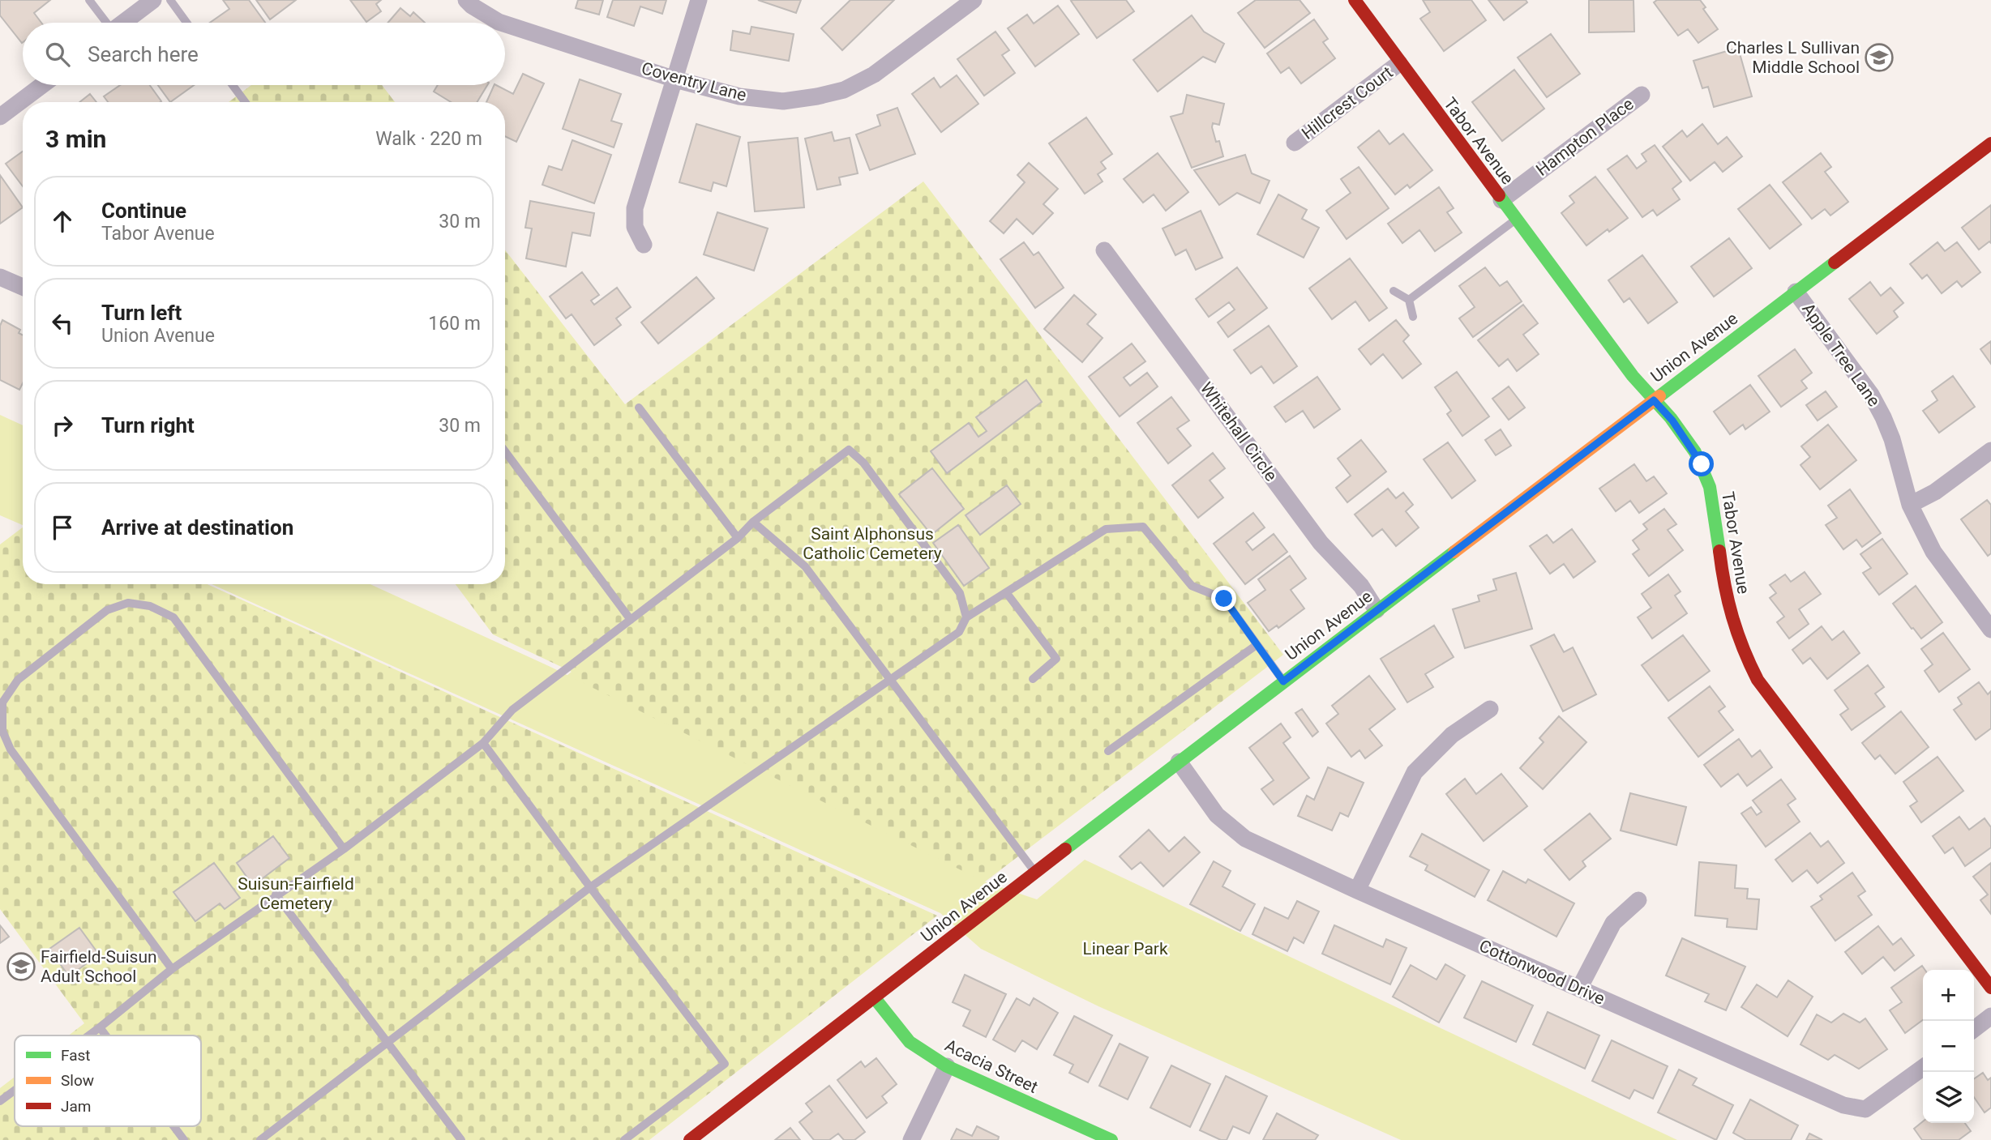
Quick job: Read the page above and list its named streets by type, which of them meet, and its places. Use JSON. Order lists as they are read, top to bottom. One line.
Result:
{"streets":{"street":["Coventry Lane","Hillcrest Court","Hampton Place","Tabor Avenue","Union Avenue","Apple Tree Lane","Whitehall Circle","Cottonwood Drive","Acacia Street"]},"crossings":[["Hillcrest Court","Tabor Avenue"],["Hampton Place","Tabor Avenue"],["Tabor Avenue","Union Avenue"],["Union Avenue","Apple Tree Lane"],["Union Avenue","Whitehall Circle"],["Union Avenue","Cottonwood Drive"],["Union Avenue","Acacia Street"]],"parks":["Saint Alphonsus Catholic Cemetery","Suisun-Fairfield Cemetery","Linear Park"],"places":{"school or university":["Charles L Sullivan Middle School","Fairfield-Suisun Adult School"]},"legend":["Fast","Slow","Jam"],"page":{"search":"Search here","heading":["3 min","Walk · 220 m"],"list":[["Continue","Tabor Avenue","30 m"],["Turn left","Union Avenue","160 m"],["Turn right","30 m"],"Arrive at destination"],"map_buttons":["+","−"]}}
